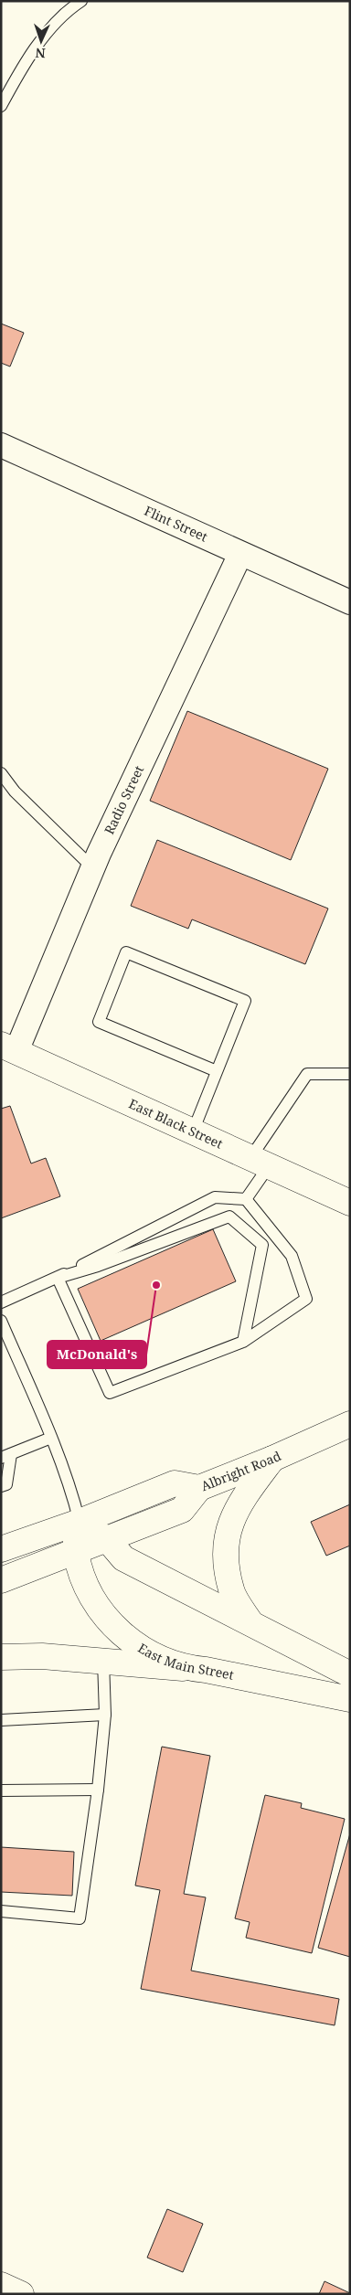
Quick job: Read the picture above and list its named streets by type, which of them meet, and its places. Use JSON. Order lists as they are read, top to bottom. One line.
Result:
{"streets":{"main road":["East Black Street","Albright Road","East Main Street"],"street":["Flint Street","Radio Street"]},"crossings":[["Flint Street","Radio Street"],["Radio Street","East Black Street"],["Albright Road","East Main Street"]],"places":["McDonald's"],"north":"bottom"}
